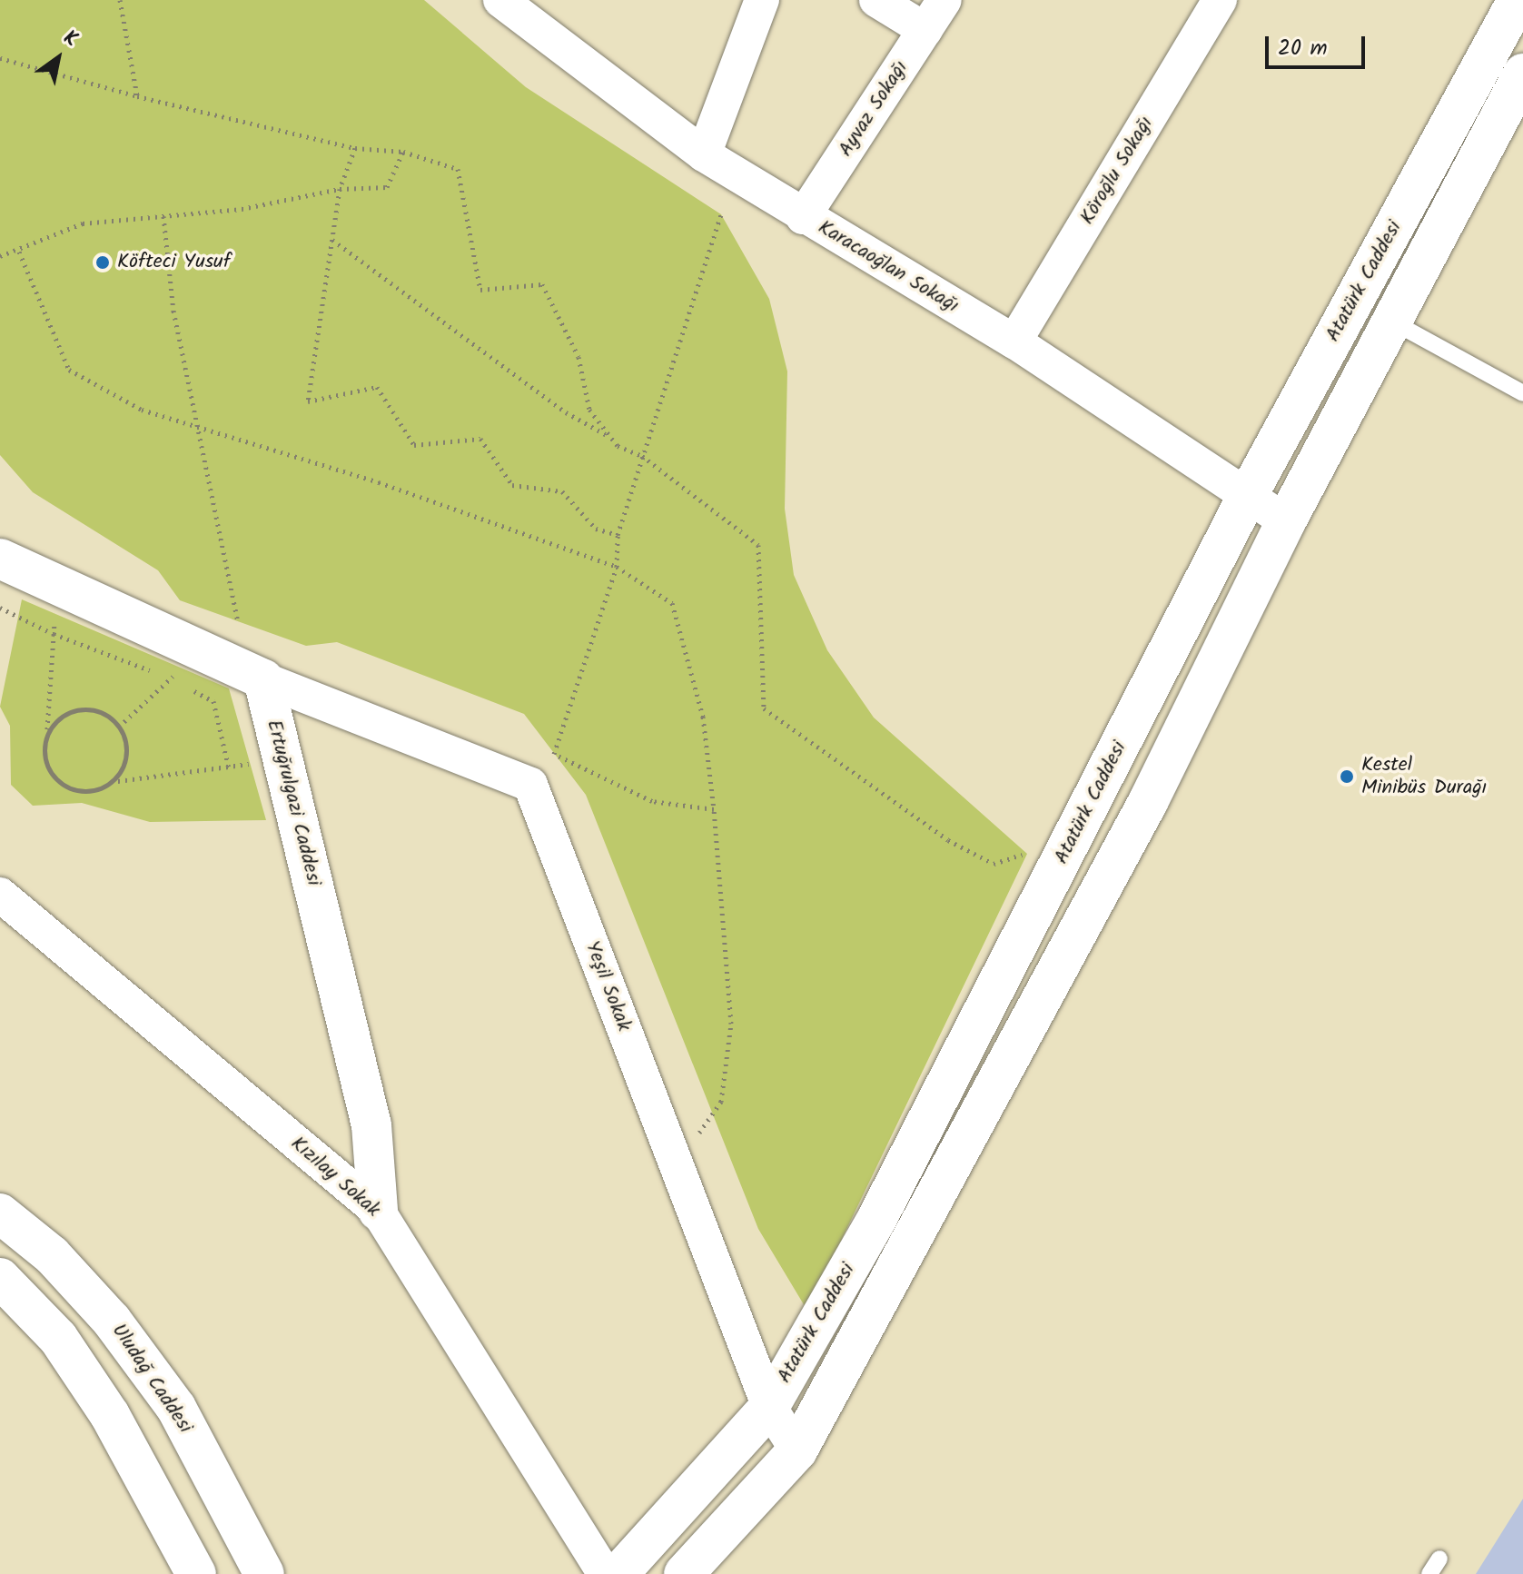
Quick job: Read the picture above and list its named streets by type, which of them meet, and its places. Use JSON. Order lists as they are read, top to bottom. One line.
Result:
{"streets":{"main road":["Atatürk Caddesi","Ertuğrulgazi Caddesi","Uludağ Caddesi"],"street":["Ayvaz Sokağı","Köroğlu Sokağı","Karacaoğlan Sokağı","Yeşil Sokak","Kızılay Sokak"]},"crossings":[["Ayvaz Sokağı","Karacaoğlan Sokağı"],["Köroğlu Sokağı","Karacaoğlan Sokağı"],["Karacaoğlan Sokağı","Atatürk Caddesi"],["Atatürk Caddesi","Yeşil Sokak"],["Ertuğrulgazi Caddesi","Yeşil Sokak"],["Ertuğrulgazi Caddesi","Kızılay Sokak"]],"places":["Köfteci Yusuf","Kestel Minibüs Durağı"],"scale_bar":"20 m","north":"top right"}
